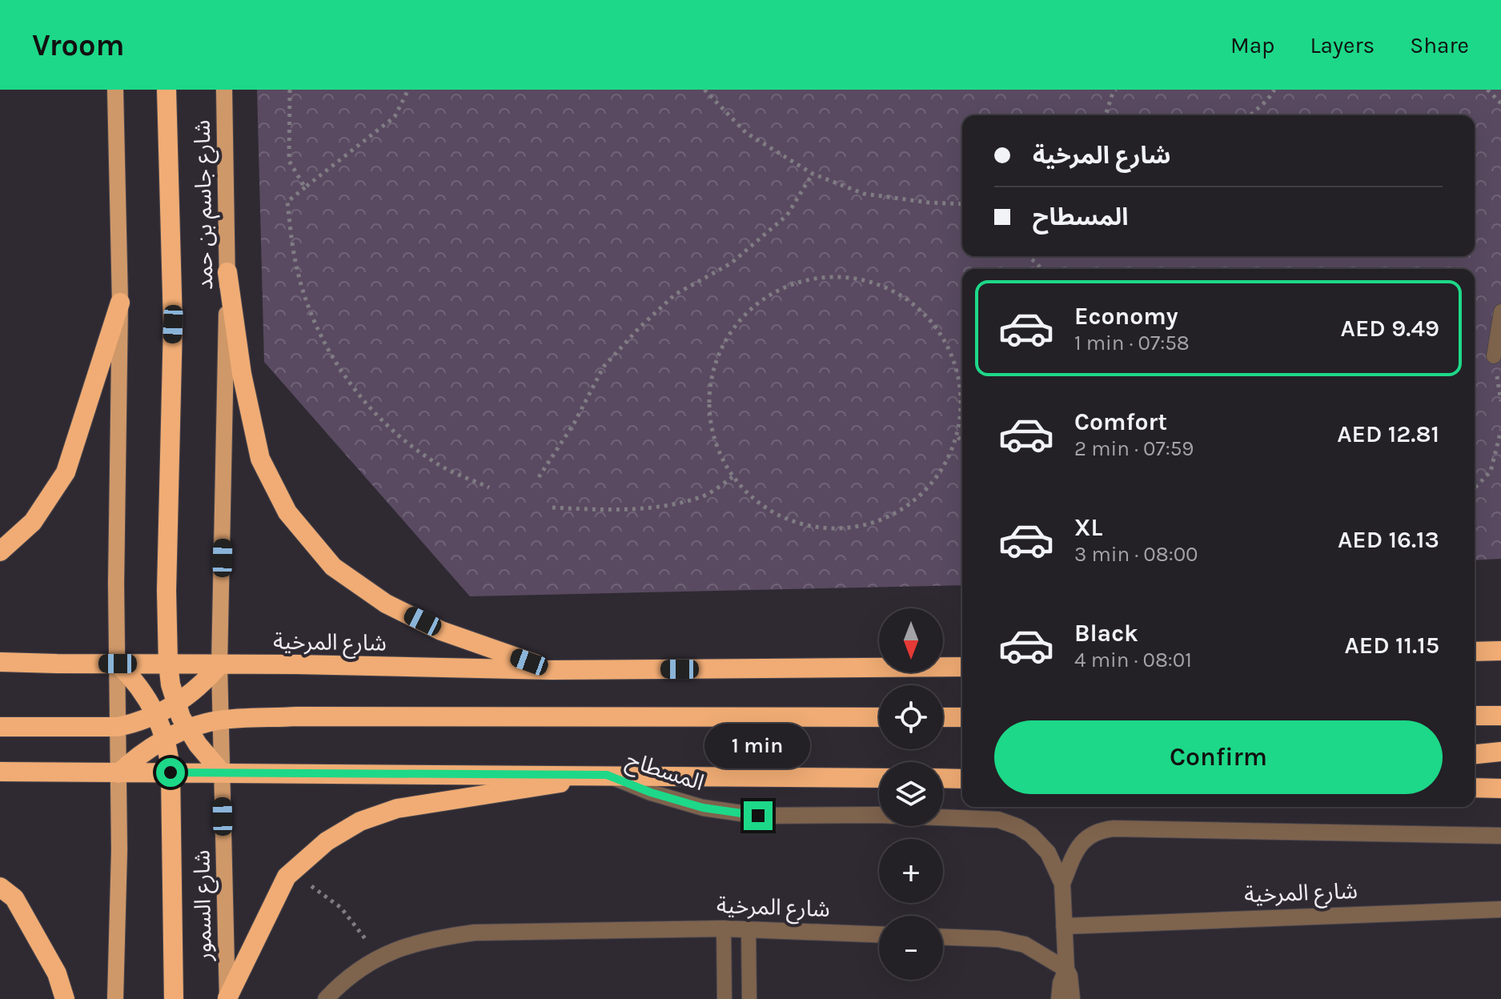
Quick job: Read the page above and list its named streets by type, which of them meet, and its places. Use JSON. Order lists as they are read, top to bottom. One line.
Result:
{"streets":{"highway":["شارع المرخية"],"main road":["شارع جاسم بن حمد","شارع السمور"],"street":["المسطاح"]},"crossings":[["شارع جاسم بن حمد","شارع المرخية"],["شارع جاسم بن حمد","شارع السمور"],["شارع المرخية","المسطاح"]],"north":"bottom","page":{"header":"Vroom","nav":["Map","Layers","Share"],"banner":["شارع المرخية","المسطاح"],"list":[{"name":"Economy","note":"1 min · 07:58","value":"AED 9.49"},{"name":"Comfort","note":"2 min · 07:59","value":"AED 12.81"},{"name":"XL","note":"3 min · 08:00","value":"AED 16.13"},{"name":"Black","note":"4 min · 08:01","value":"AED 11.15"}],"map_buttons":["+","−"],"buttons":"Confirm","bubble":"1 min"}}
